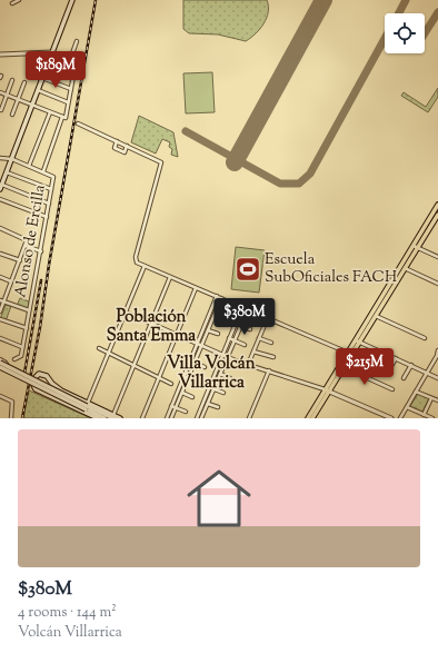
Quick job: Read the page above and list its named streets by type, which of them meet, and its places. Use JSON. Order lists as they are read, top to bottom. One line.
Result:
{"streets":{"street":["Alonso de Ercilla"]},"districts":["Población Santa Emma","Villa Volcán Villarrica"],"places":{"sports":["Escuela SubOficiales FACH"]},"page":{"price":["$189M","$380M","$215M"],"list":[{"name":"$380M","note":"4 rooms · 144 m² · Volcán Villarrica"}]}}
